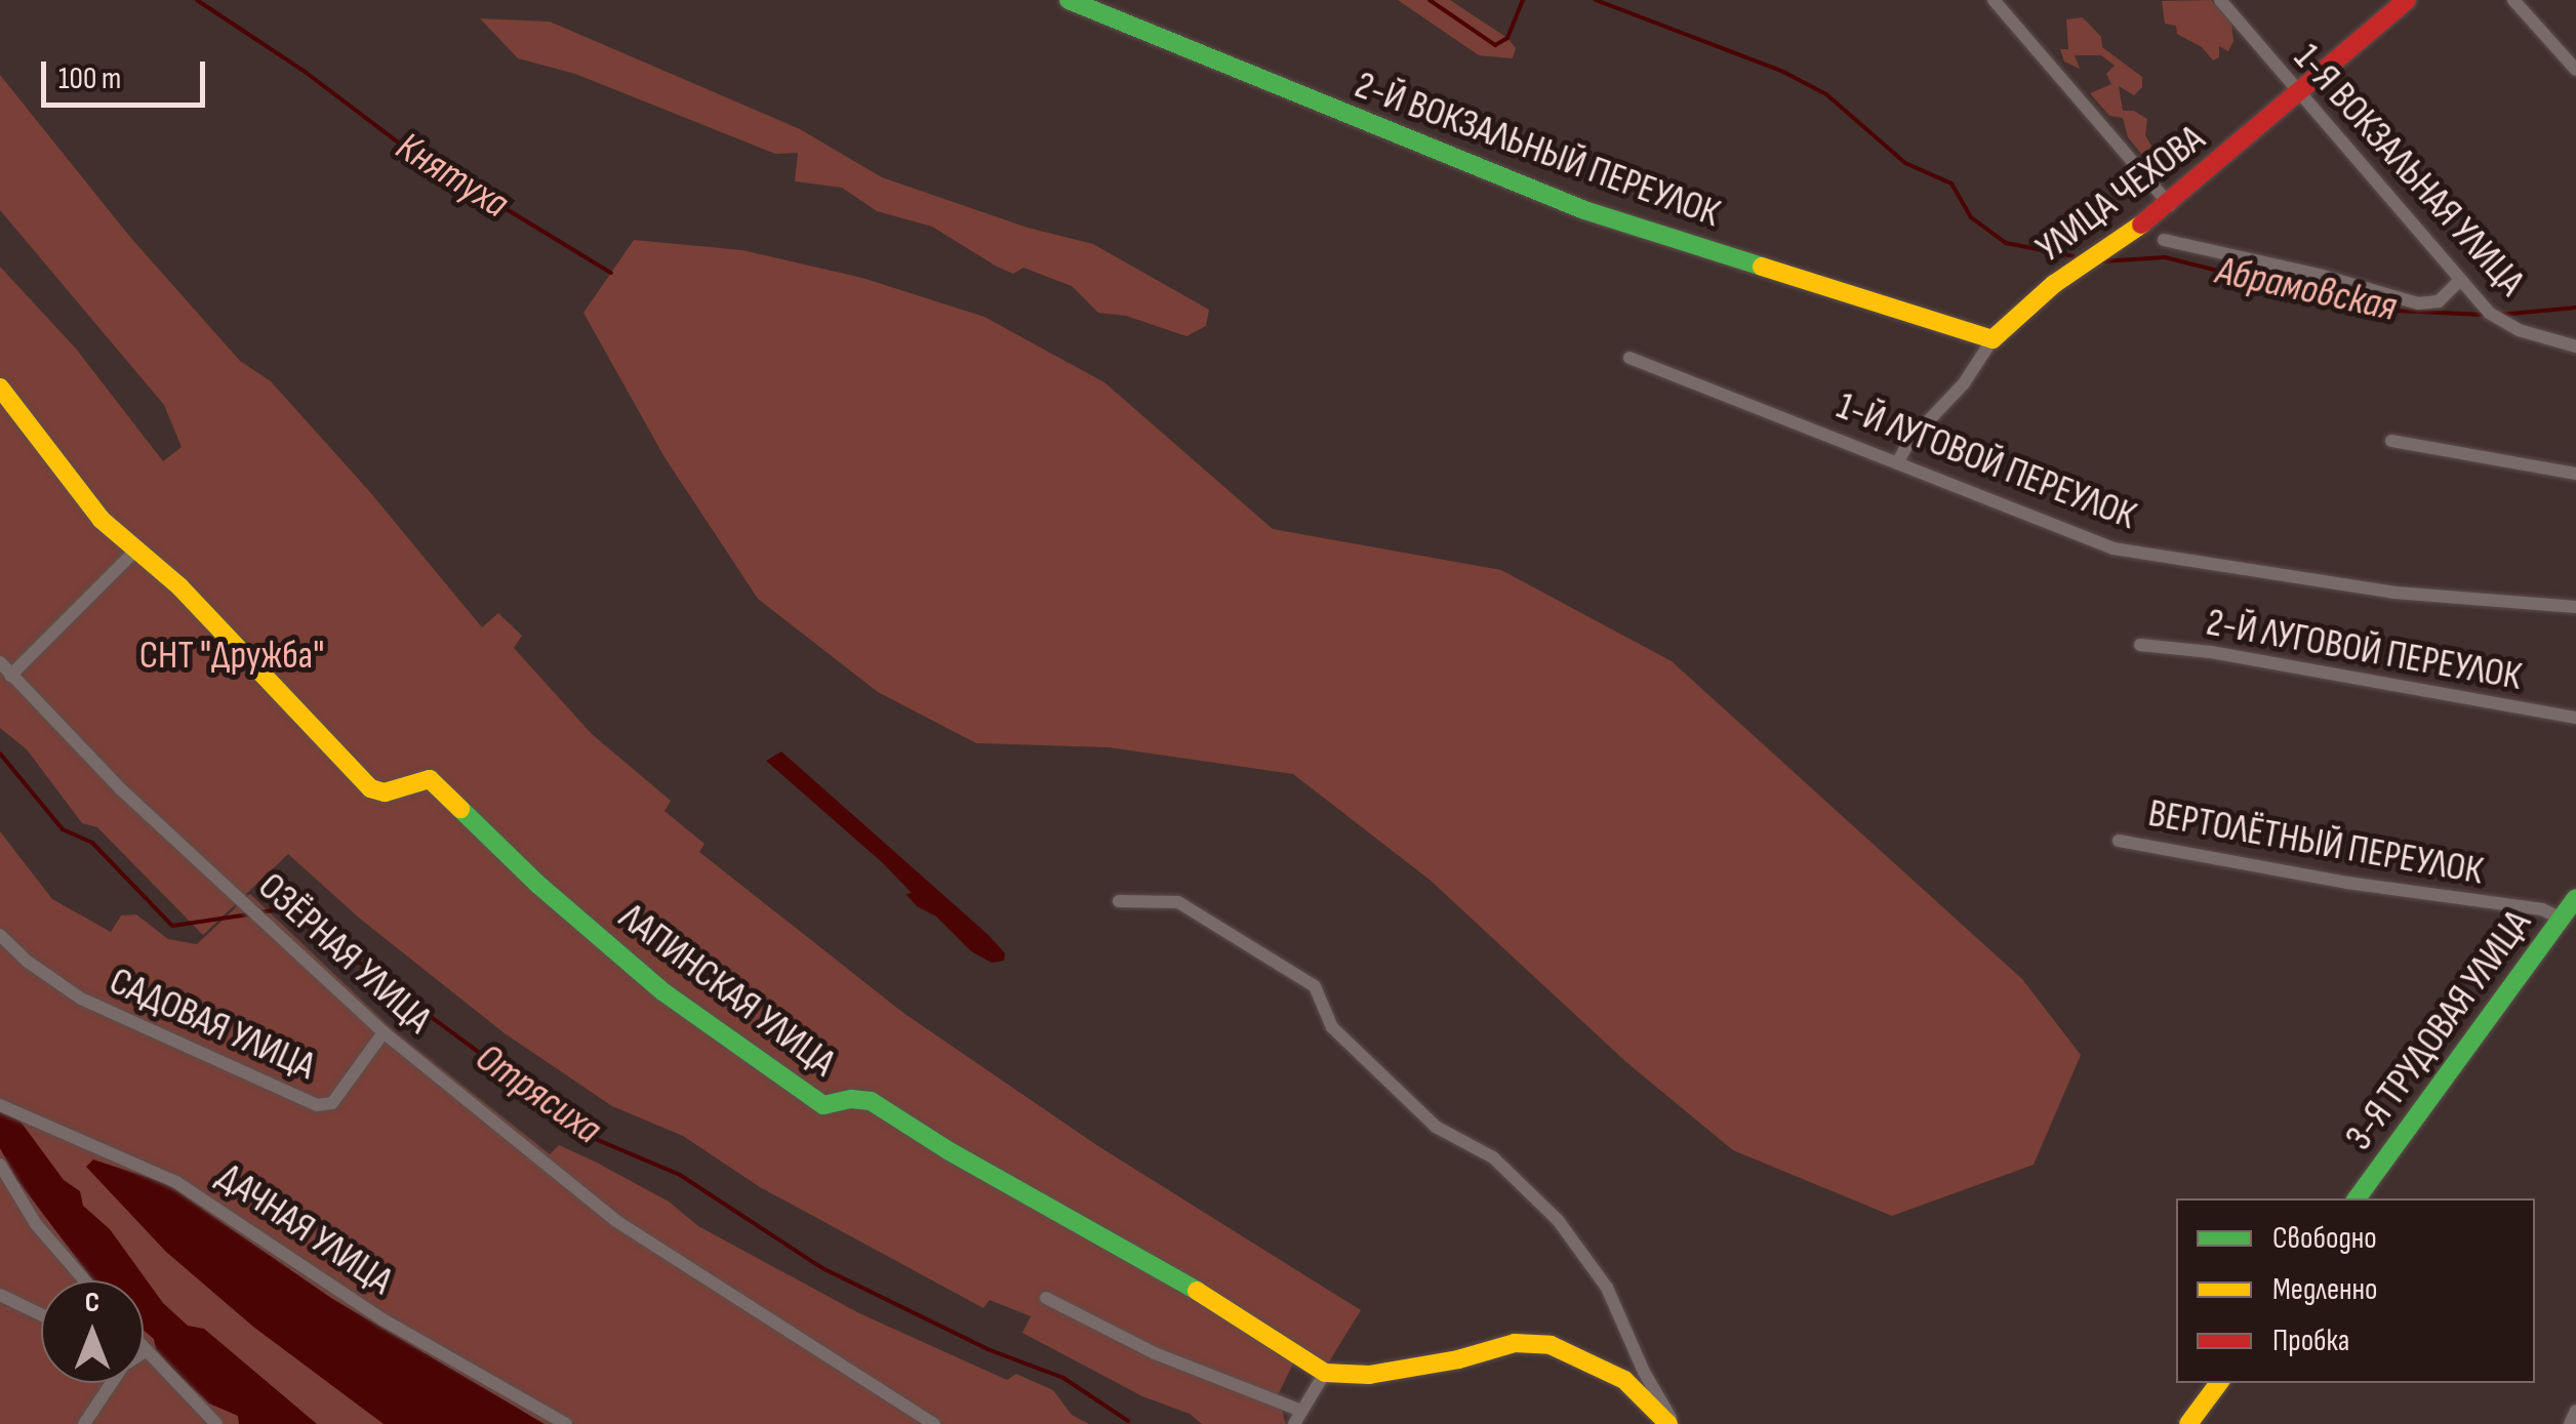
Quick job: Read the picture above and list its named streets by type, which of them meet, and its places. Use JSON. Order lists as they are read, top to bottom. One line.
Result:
{"streets":{"street":["2-Й ВОКЗАЛЬНЫЙ ПЕРЕУЛОК","1-Я ВОКЗАЛЬНАЯ УЛИЦА","УЛИЦА ЧЕХОВА","1-Й ЛУГОВОЙ ПЕРЕУЛОК","2-Й ЛУГОВОЙ ПЕРЕУЛОК","ВЕРТОЛЁТНЫЙ ПЕРЕУЛОК","ОЗЁРНАЯ УЛИЦА","ЛАПИНСКАЯ УЛИЦА","САДОВАЯ УЛИЦА","3-Я ТРУДОВАЯ УЛИЦА","ДАЧНАЯ УЛИЦА"]},"crossings":[["2-Й ВОКЗАЛЬНЫЙ ПЕРЕУЛОК","УЛИЦА ЧЕХОВА"],["1-Я ВОКЗАЛЬНАЯ УЛИЦА","УЛИЦА ЧЕХОВА"],["УЛИЦА ЧЕХОВА","1-Й ЛУГОВОЙ ПЕРЕУЛОК"],["ВЕРТОЛЁТНЫЙ ПЕРЕУЛОК","3-Я ТРУДОВАЯ УЛИЦА"],["ОЗЁРНАЯ УЛИЦА","САДОВАЯ УЛИЦА"]],"water":["Княтуха","Абрамовская","Отрясиха"],"parks":["СНТ \"Дружба\""],"legend":["Свободно","Медленно","Пробка"],"scale_bar":"100 m","north":"top"}
